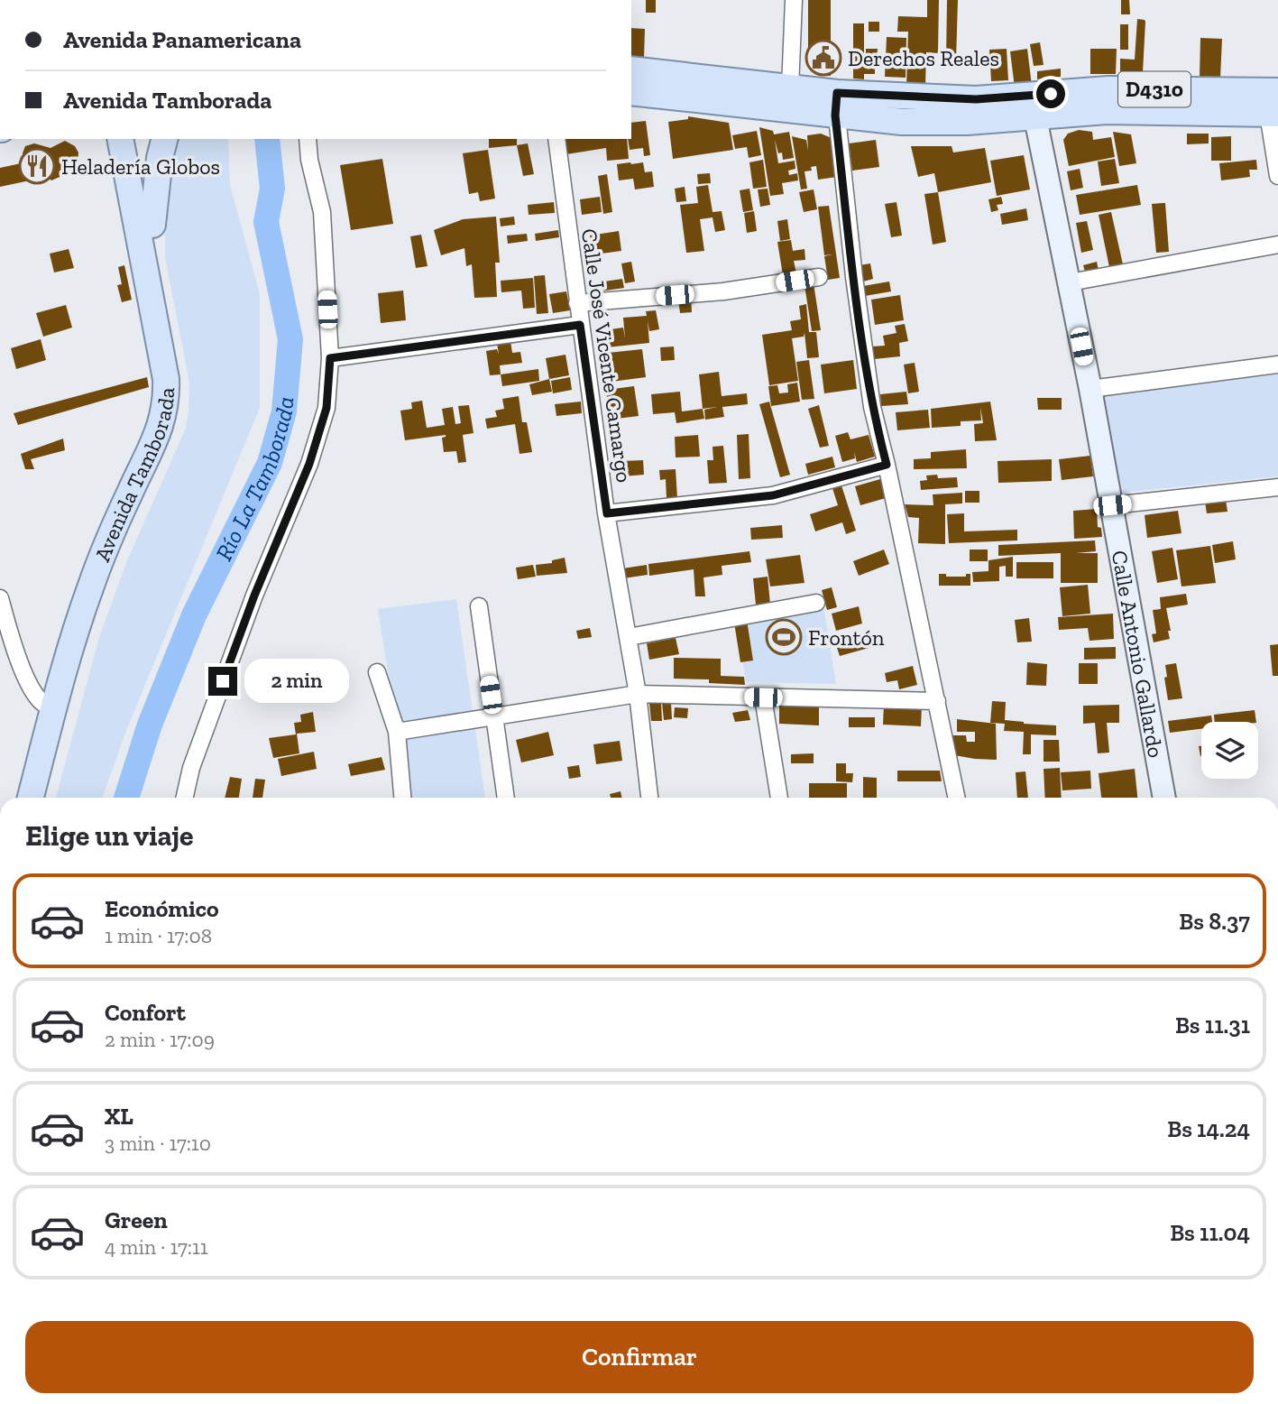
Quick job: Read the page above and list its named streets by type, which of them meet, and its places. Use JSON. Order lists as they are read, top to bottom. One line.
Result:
{"streets":{"main road":["D4310","Avenida Tamborada","Calle Antonio Gallardo"],"street":["Calle José Vicente Camargo"]},"crossings":[["D4310","Calle Antonio Gallardo"]],"water":["Río La Tamborada"],"places":{"public building":["Derechos Reales"],"restaurant":["Heladería Globos"],"sports":["Frontón"]},"page":{"banner":["Avenida Panamericana","Avenida Tamborada"],"bubble":"2 min","heading":"Elige un viaje","list":[{"name":"Económico","note":"1 min · 17:08","value":"Bs 8.37"},{"name":"Confort","note":"2 min · 17:09","value":"Bs 11.31"},{"name":"XL","note":"3 min · 17:10","value":"Bs 14.24"},{"name":"Green","note":"4 min · 17:11","value":"Bs 11.04"}],"buttons":"Confirmar"}}
